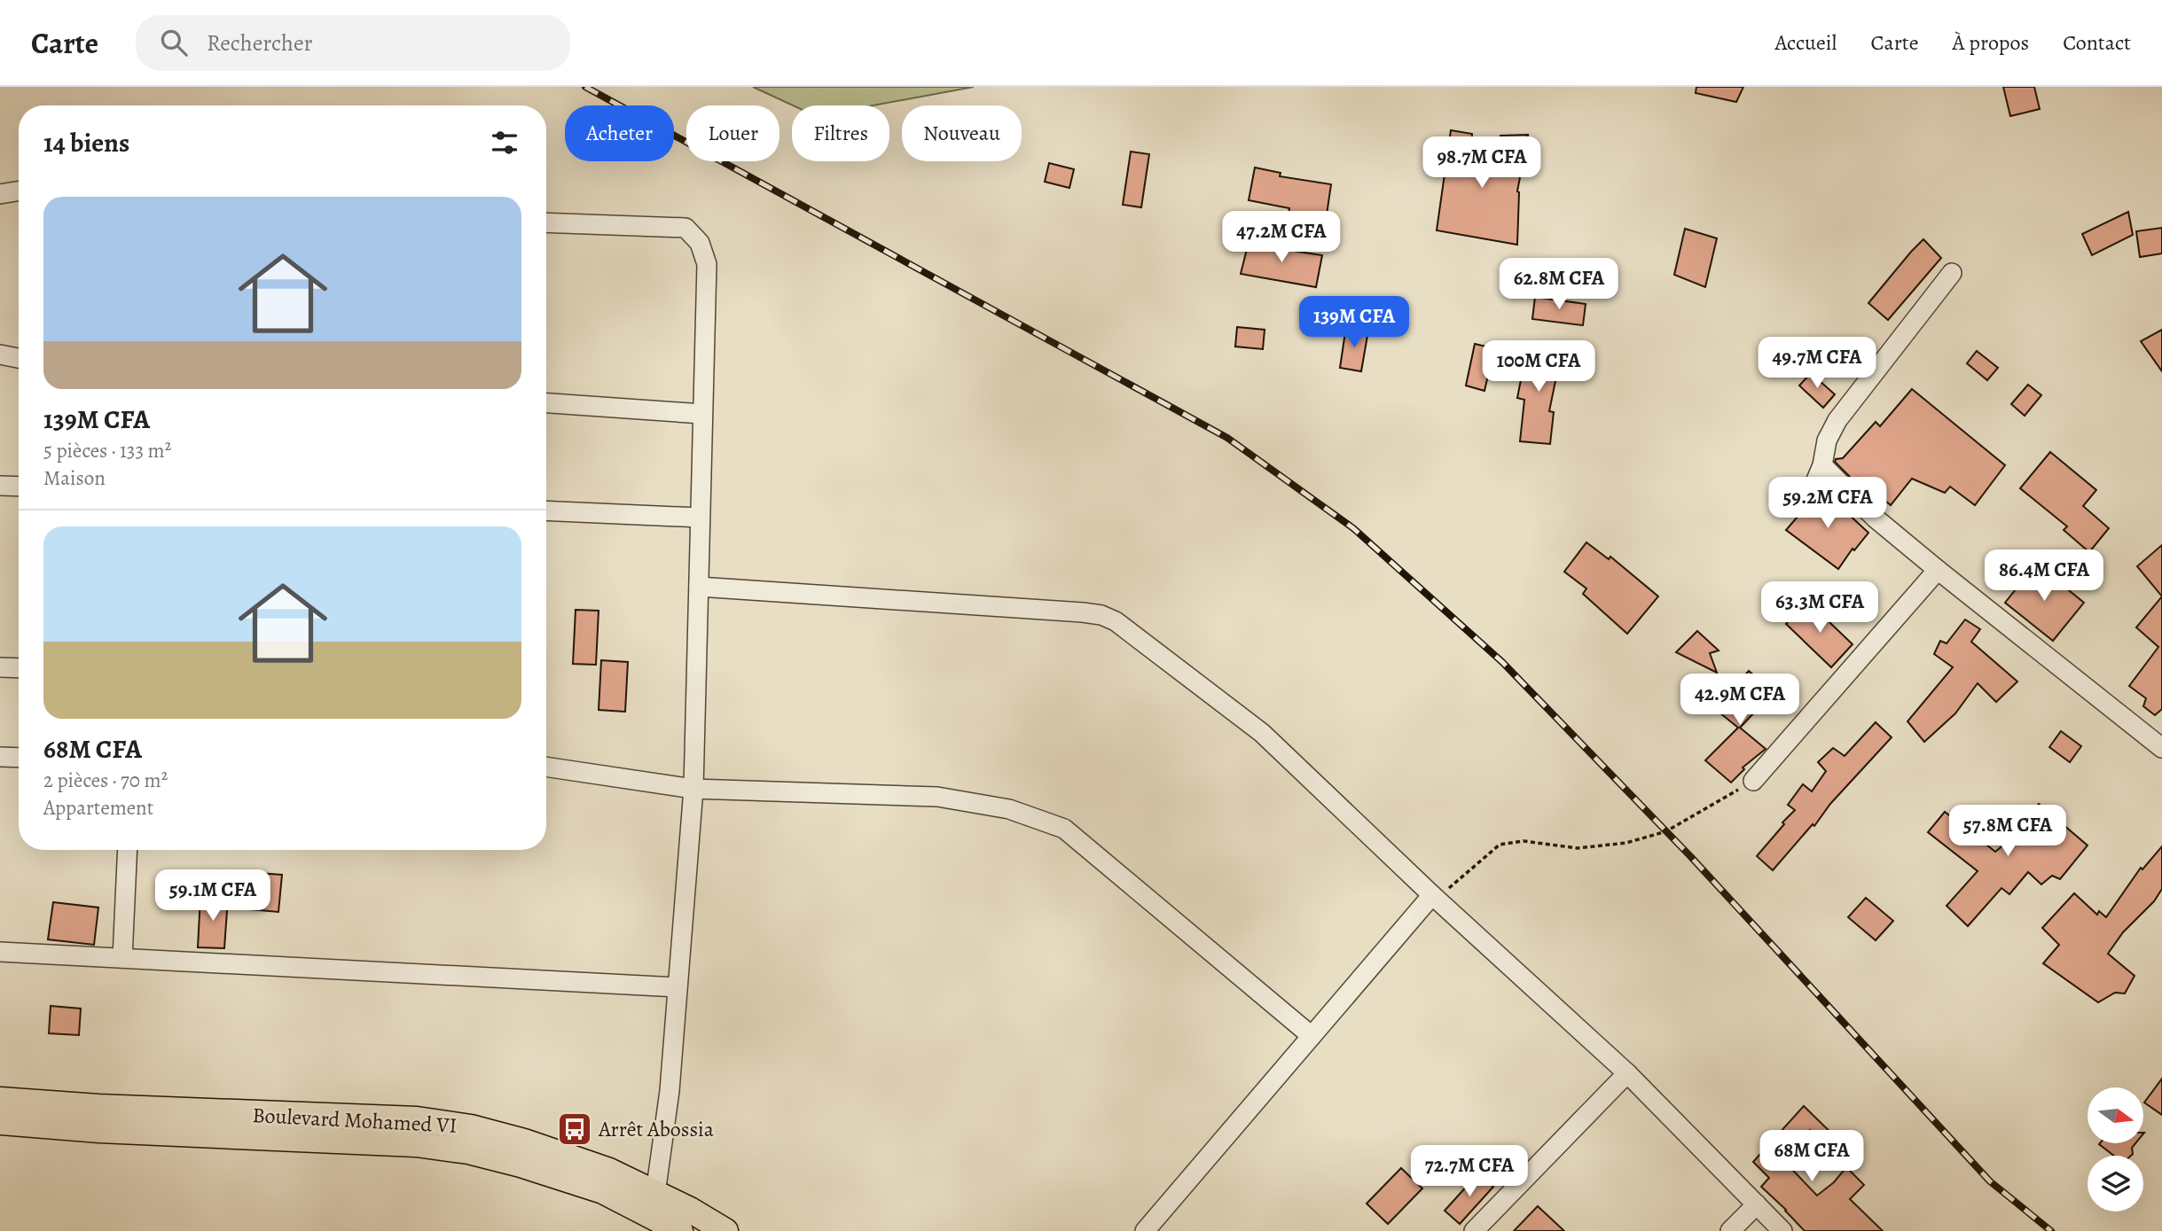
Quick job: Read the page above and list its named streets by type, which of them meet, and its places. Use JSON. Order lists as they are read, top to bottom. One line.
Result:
{"streets":{"main road":["Boulevard Mohamed VI"]},"places":{"bus stop":["Arrêt Abossia"]},"north":"right","page":{"header":"Carte","search":"Rechercher","nav":["Accueil","Carte","À propos","Contact"],"chip":["Acheter","Louer","Filtres","Nouveau"],"heading":"14 biens","price":["98.7M CFA","47.2M CFA","62.8M CFA","139M CFA","49.7M CFA","100M CFA","59.2M CFA","86.4M CFA","63.3M CFA","42.9M CFA","57.8M CFA","59.1M CFA","68M CFA","72.7M CFA"],"list":[{"name":"139M CFA","note":"5 pièces · 133 m² · Maison"},{"name":"68M CFA","note":"2 pièces · 70 m² · Appartement"}]}}
